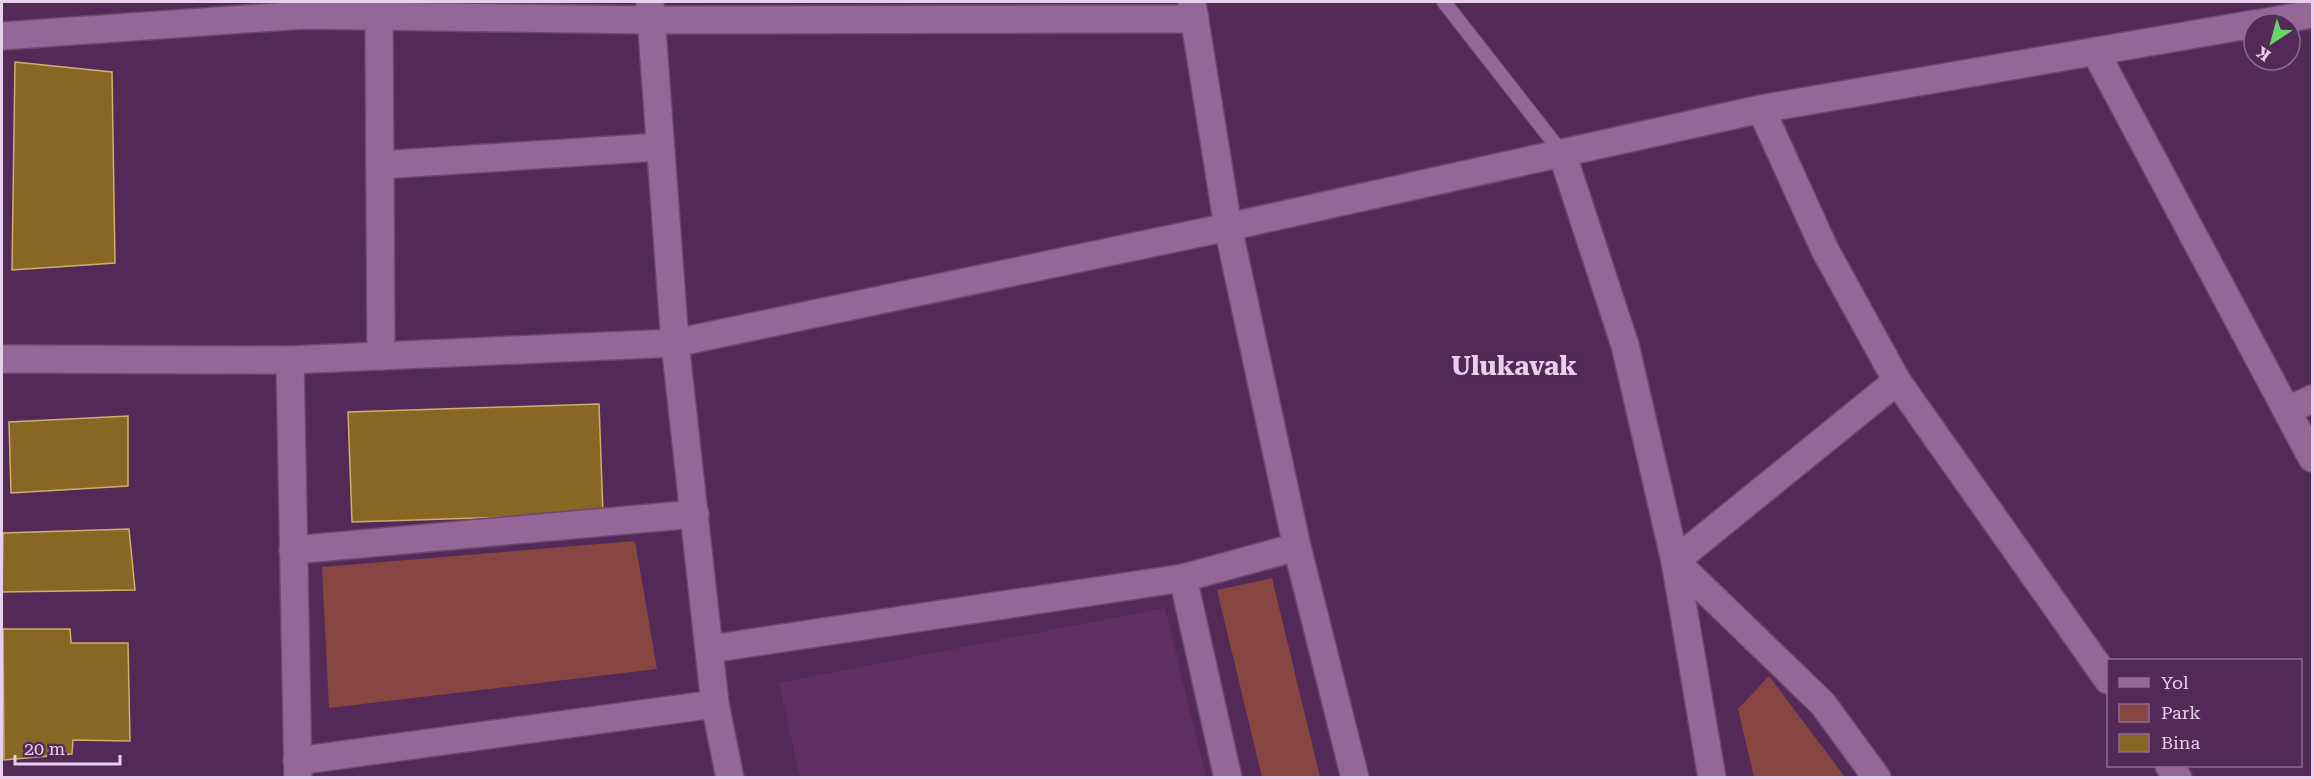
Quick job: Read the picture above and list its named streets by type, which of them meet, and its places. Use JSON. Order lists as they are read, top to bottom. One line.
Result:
{"districts":["Ulukavak"],"legend":["Yol","Park","Bina"],"scale_bar":"20 m","north":"bottom left"}
